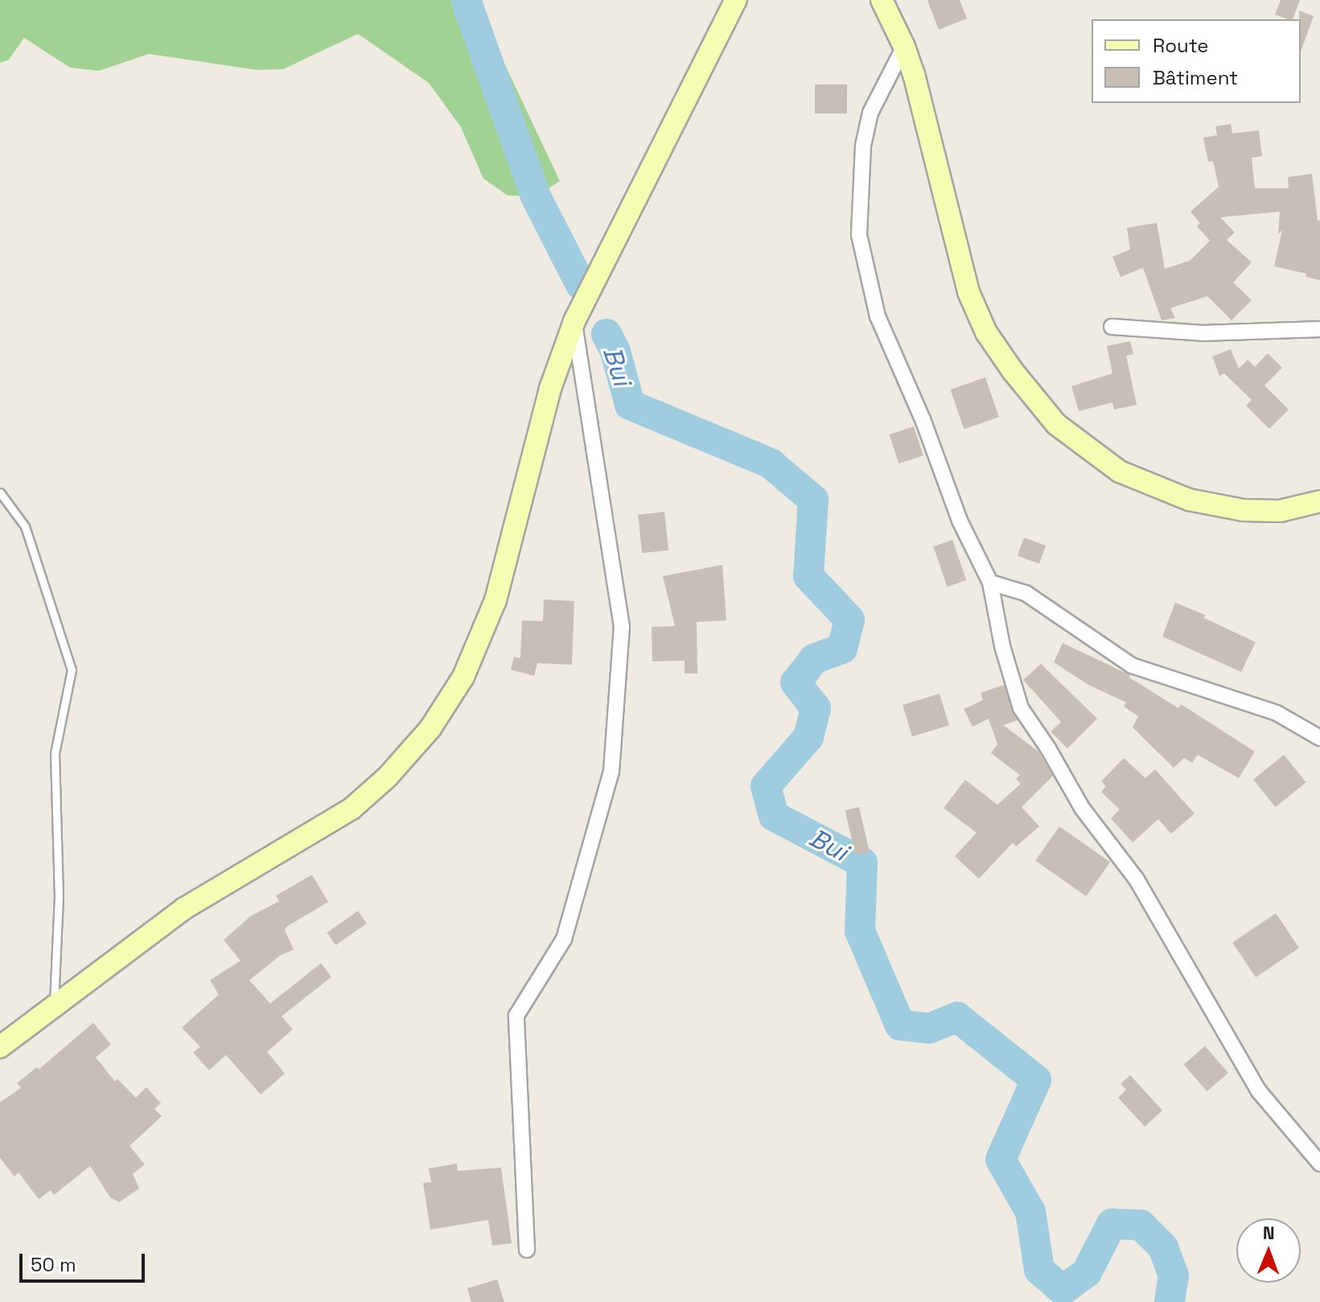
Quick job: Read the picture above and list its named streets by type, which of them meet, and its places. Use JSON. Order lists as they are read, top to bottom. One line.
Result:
{"water":["Bui"],"legend":["Route","Bâtiment"],"scale_bar":"50 m","north":"top"}
